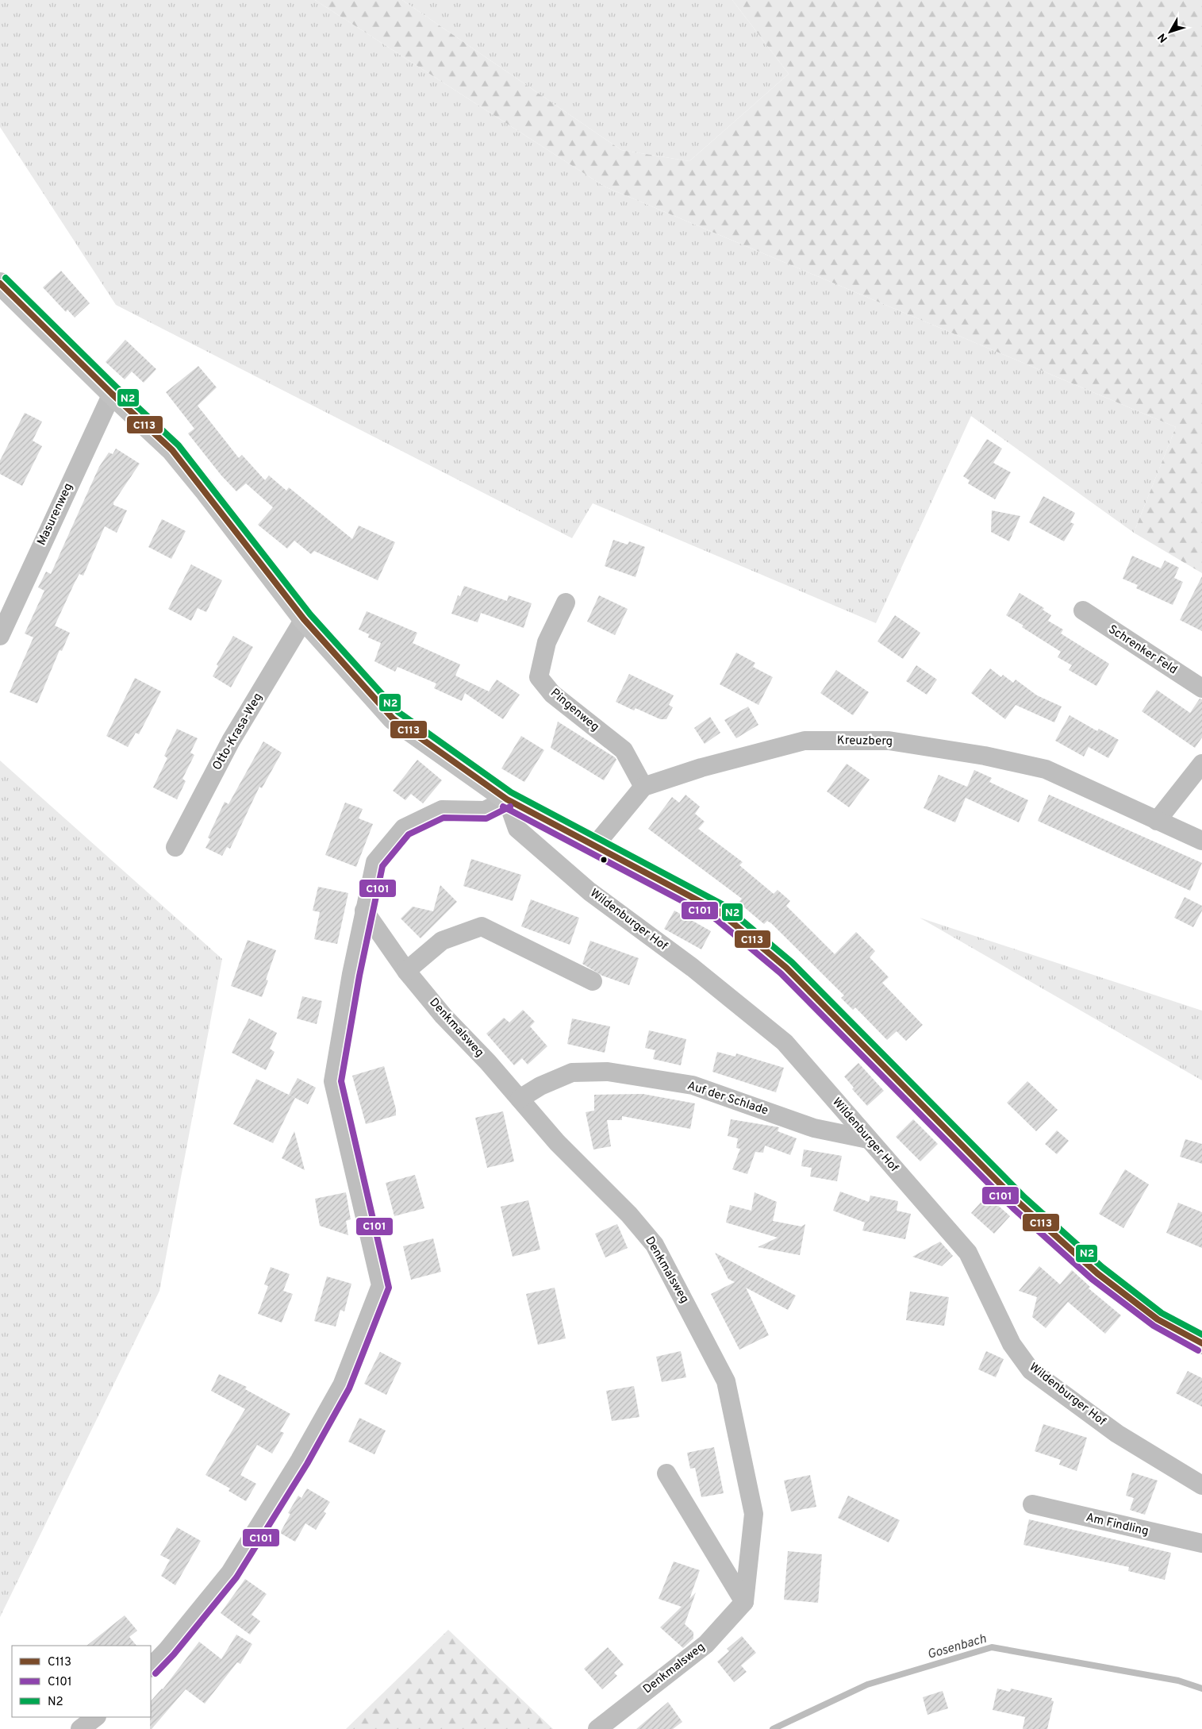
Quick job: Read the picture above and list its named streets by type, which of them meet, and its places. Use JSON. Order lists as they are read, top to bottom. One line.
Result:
{"streets":{"street":["Masurenweg","Schrenker Feld","Pingenweg","Otto-Krasa-Weg","Kreuzberg","Wildenburger Hof","Denkmalsweg","Auf der Schlade","Am Findling"]},"crossings":[["Pingenweg","Kreuzberg"],["Wildenburger Hof","Auf der Schlade"],["Denkmalsweg","Auf der Schlade"]],"water":["Gosenbach"],"lines":["transit line N2","transit line C113","transit line C101"],"legend":["C113","C101","N2"],"north":"bottom left"}
